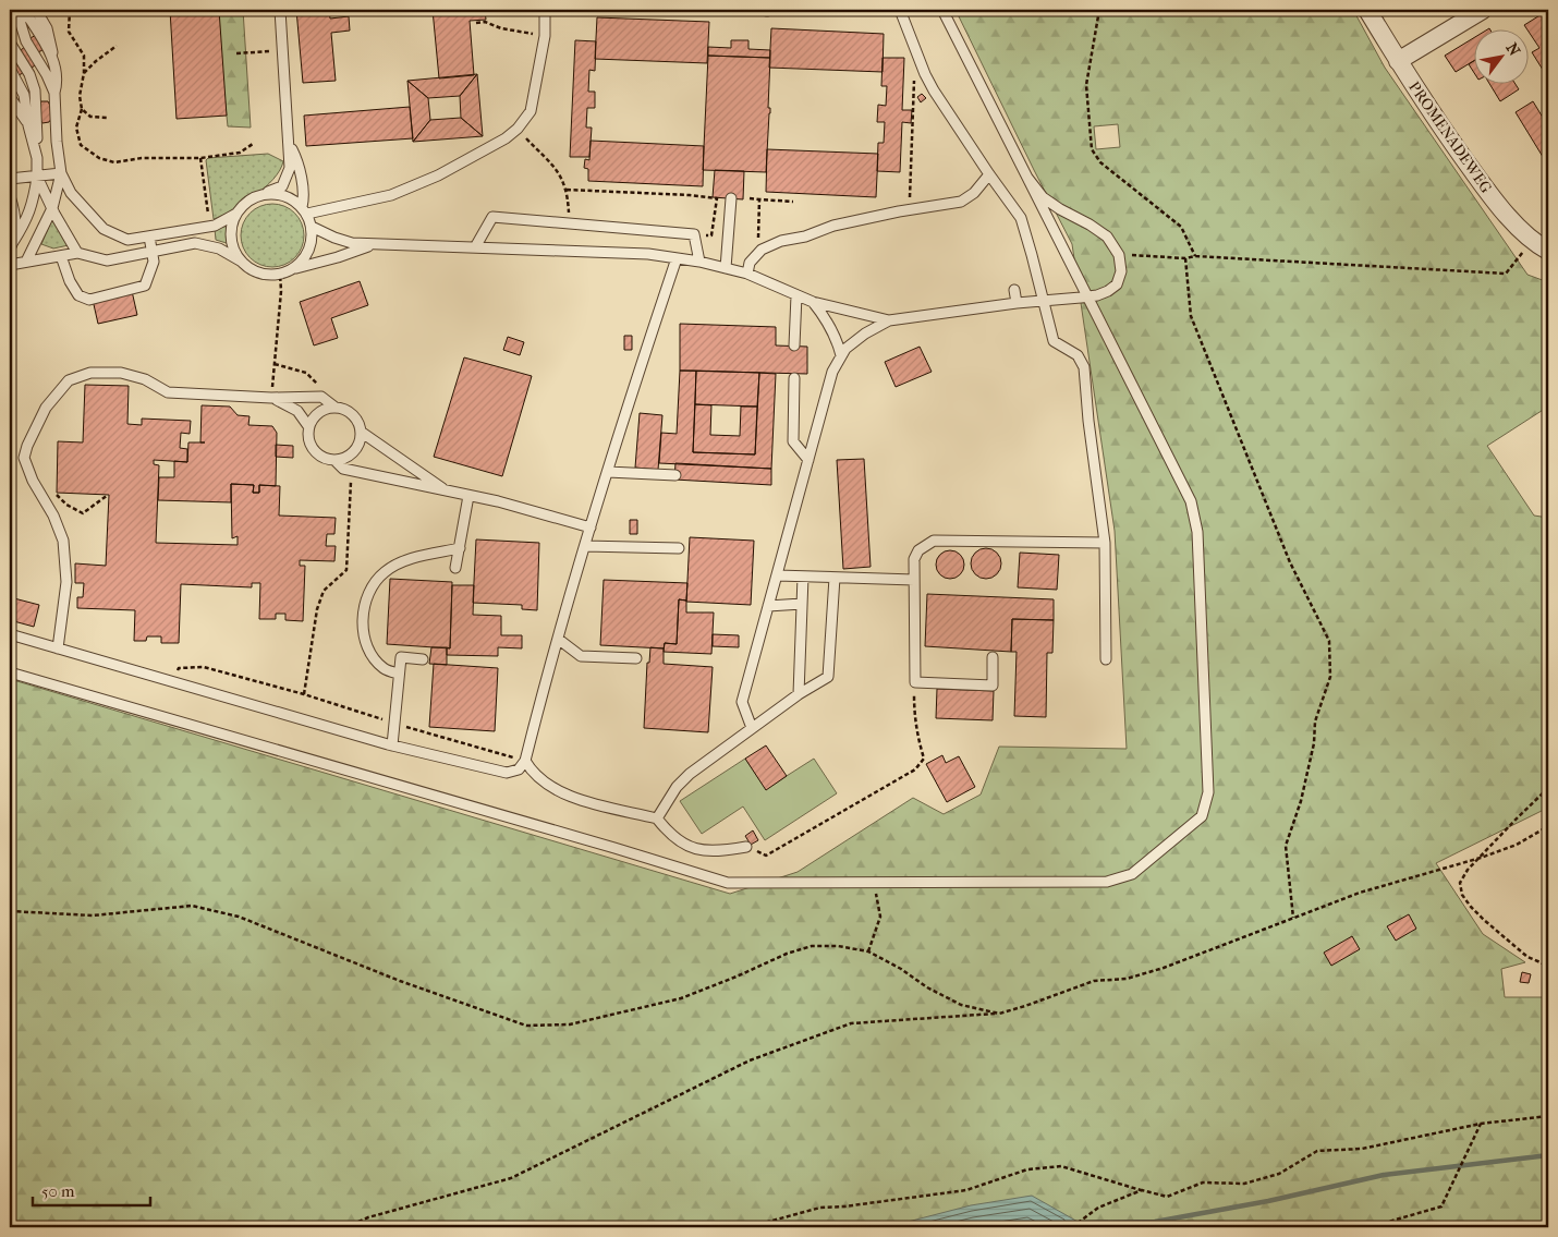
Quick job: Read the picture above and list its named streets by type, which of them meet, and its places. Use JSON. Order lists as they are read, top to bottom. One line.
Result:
{"streets":{"street":["PROMENADEWEG"]},"scale_bar":"50 m","north":"top right"}
